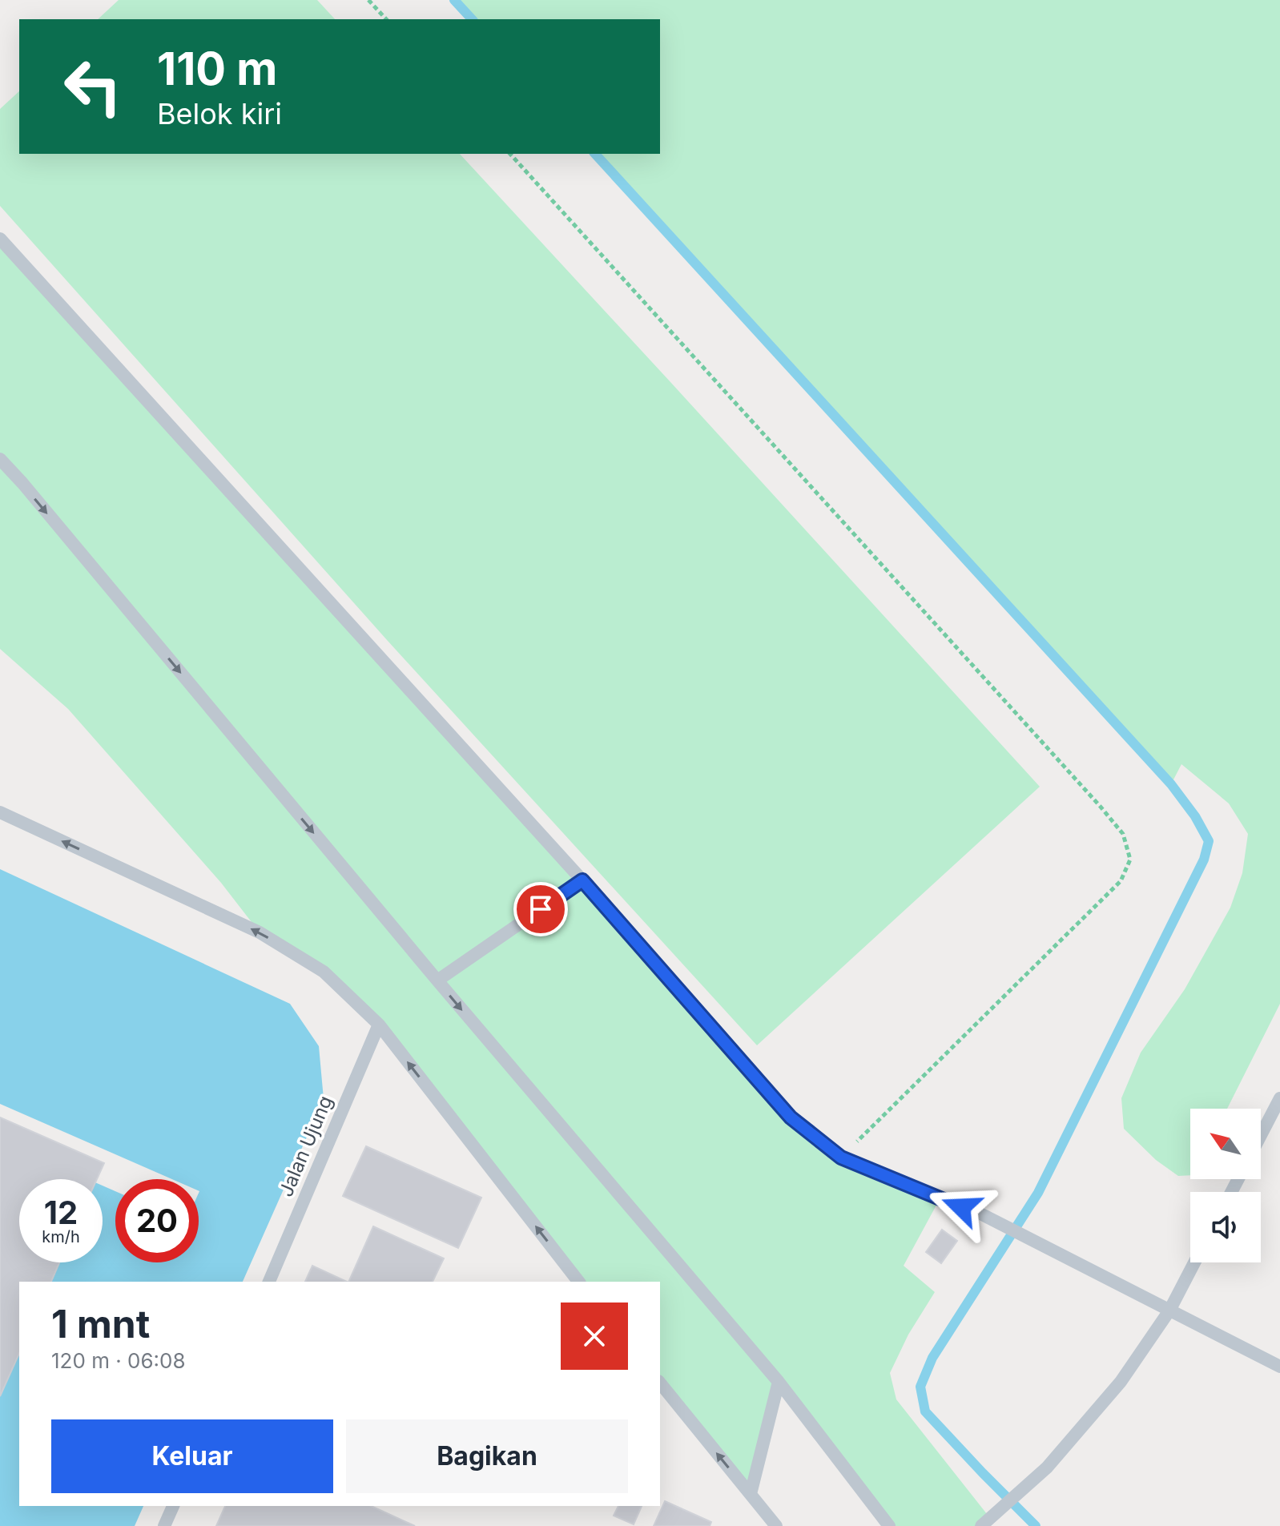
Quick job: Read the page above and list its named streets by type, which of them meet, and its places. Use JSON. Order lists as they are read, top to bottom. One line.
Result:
{"streets":{"lane":["Jalan Ujung"]},"north":"top left","page":{"turn":["110 m","Belok kiri"],"speed":"12 km/h","limit":"20","heading":["1 mnt","120 m · 06:08"],"buttons":["Keluar","Bagikan"]}}
